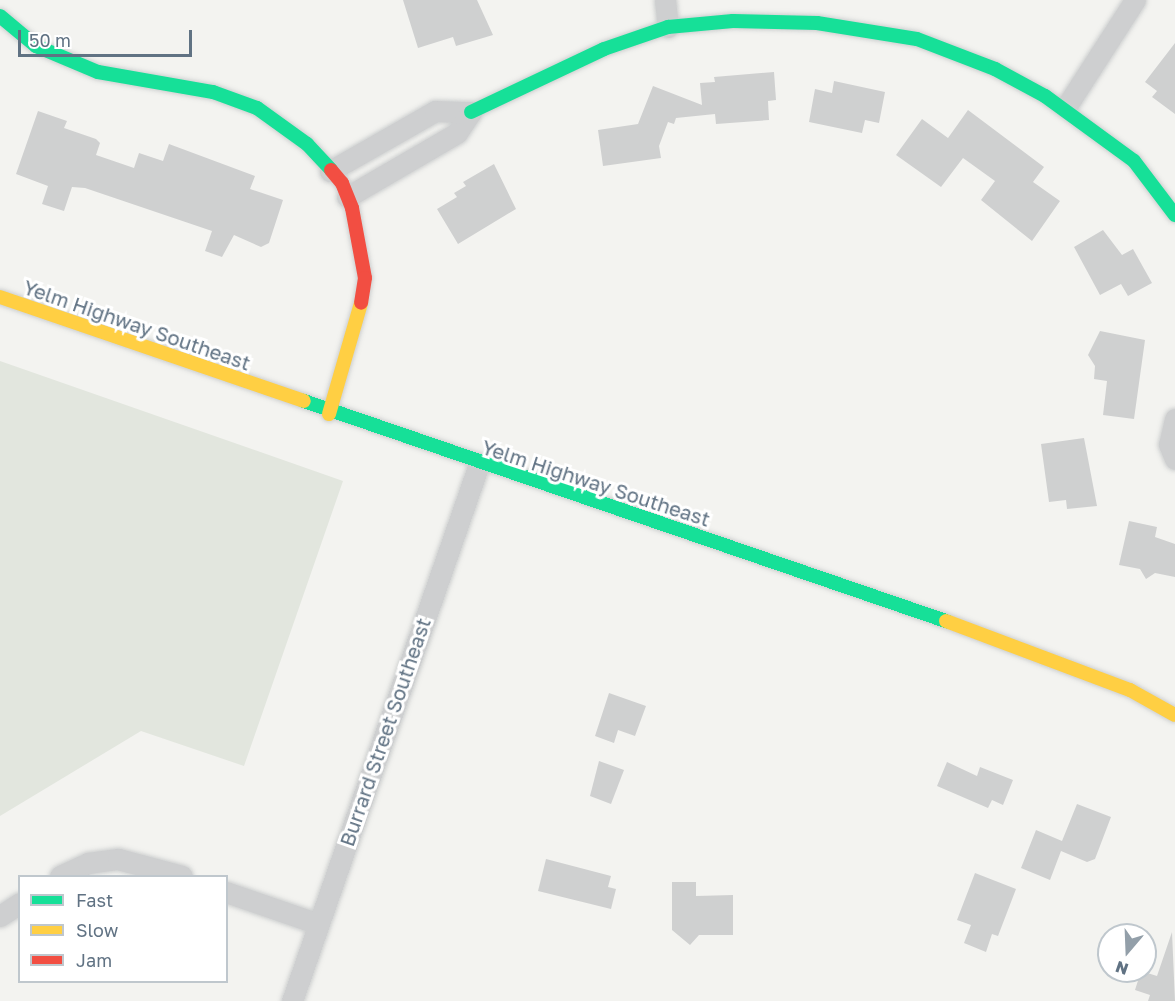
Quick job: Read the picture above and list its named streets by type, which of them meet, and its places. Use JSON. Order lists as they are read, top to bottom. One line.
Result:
{"streets":{"street":["Yelm Highway Southeast","Burrard Street Southeast"]},"crossings":[["Yelm Highway Southeast","Burrard Street Southeast"]],"legend":["Fast","Slow","Jam"],"scale_bar":"50 m","north":"bottom"}
